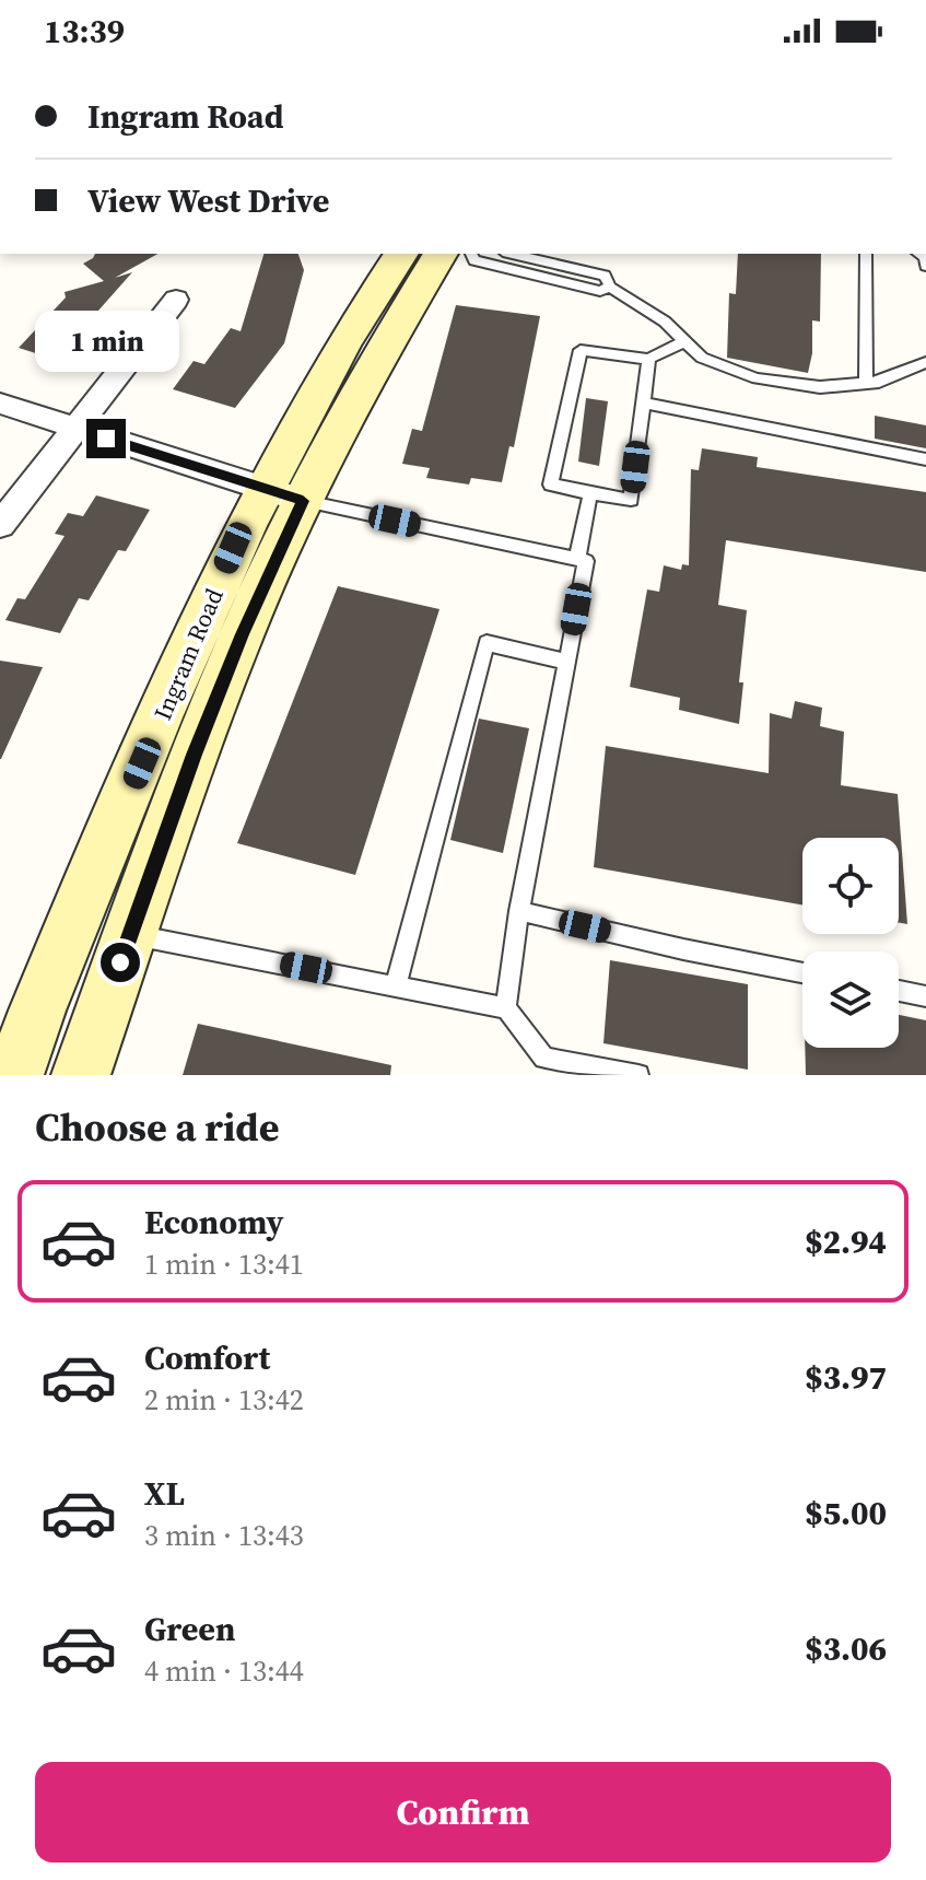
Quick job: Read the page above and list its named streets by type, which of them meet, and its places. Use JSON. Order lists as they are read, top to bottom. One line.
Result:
{"streets":{"main road":["Ingram Road"]},"page":{"status":"13:39","banner":["Ingram Road","View West Drive"],"bubble":"1 min","heading":"Choose a ride","list":[{"name":"Economy","note":"1 min · 13:41","value":"$2.94"},{"name":"Comfort","note":"2 min · 13:42","value":"$3.97"},{"name":"XL","note":"3 min · 13:43","value":"$5.00"},{"name":"Green","note":"4 min · 13:44","value":"$3.06"}],"buttons":"Confirm"}}
